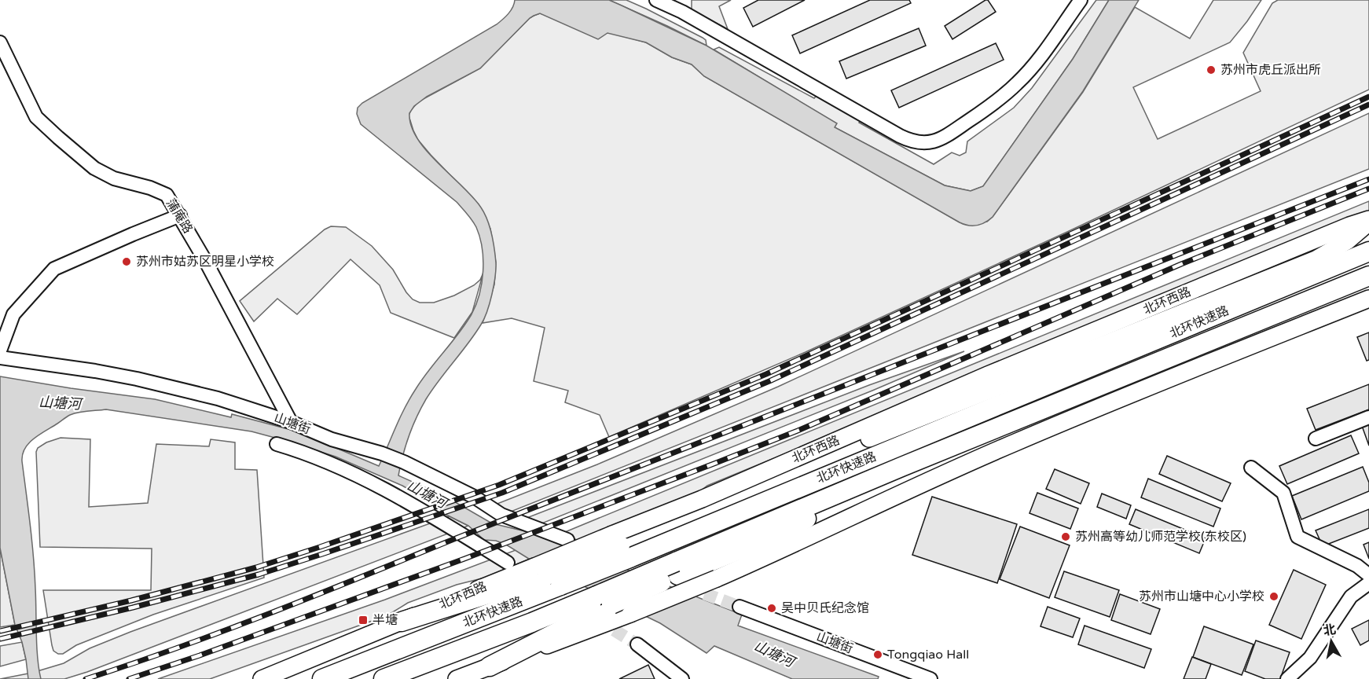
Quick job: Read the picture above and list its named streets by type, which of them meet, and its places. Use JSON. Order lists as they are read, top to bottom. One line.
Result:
{"streets":{"highway":["北环快速路"],"main road":["北环西路"],"street":["蒲庵路","山塘街"]},"crossings":[["蒲庵路","山塘街"],["北环西路","北环快速路"]],"water":["山塘河"],"places":{"other":["苏州市虎丘派出所","苏州市姑苏区明星小学校","苏州高等幼儿师范学校(东校区)","苏州市山塘中心小学校","吴中贝氏纪念馆","Tongqiao Hall"],"transit":["半塘"]},"north":"top"}
